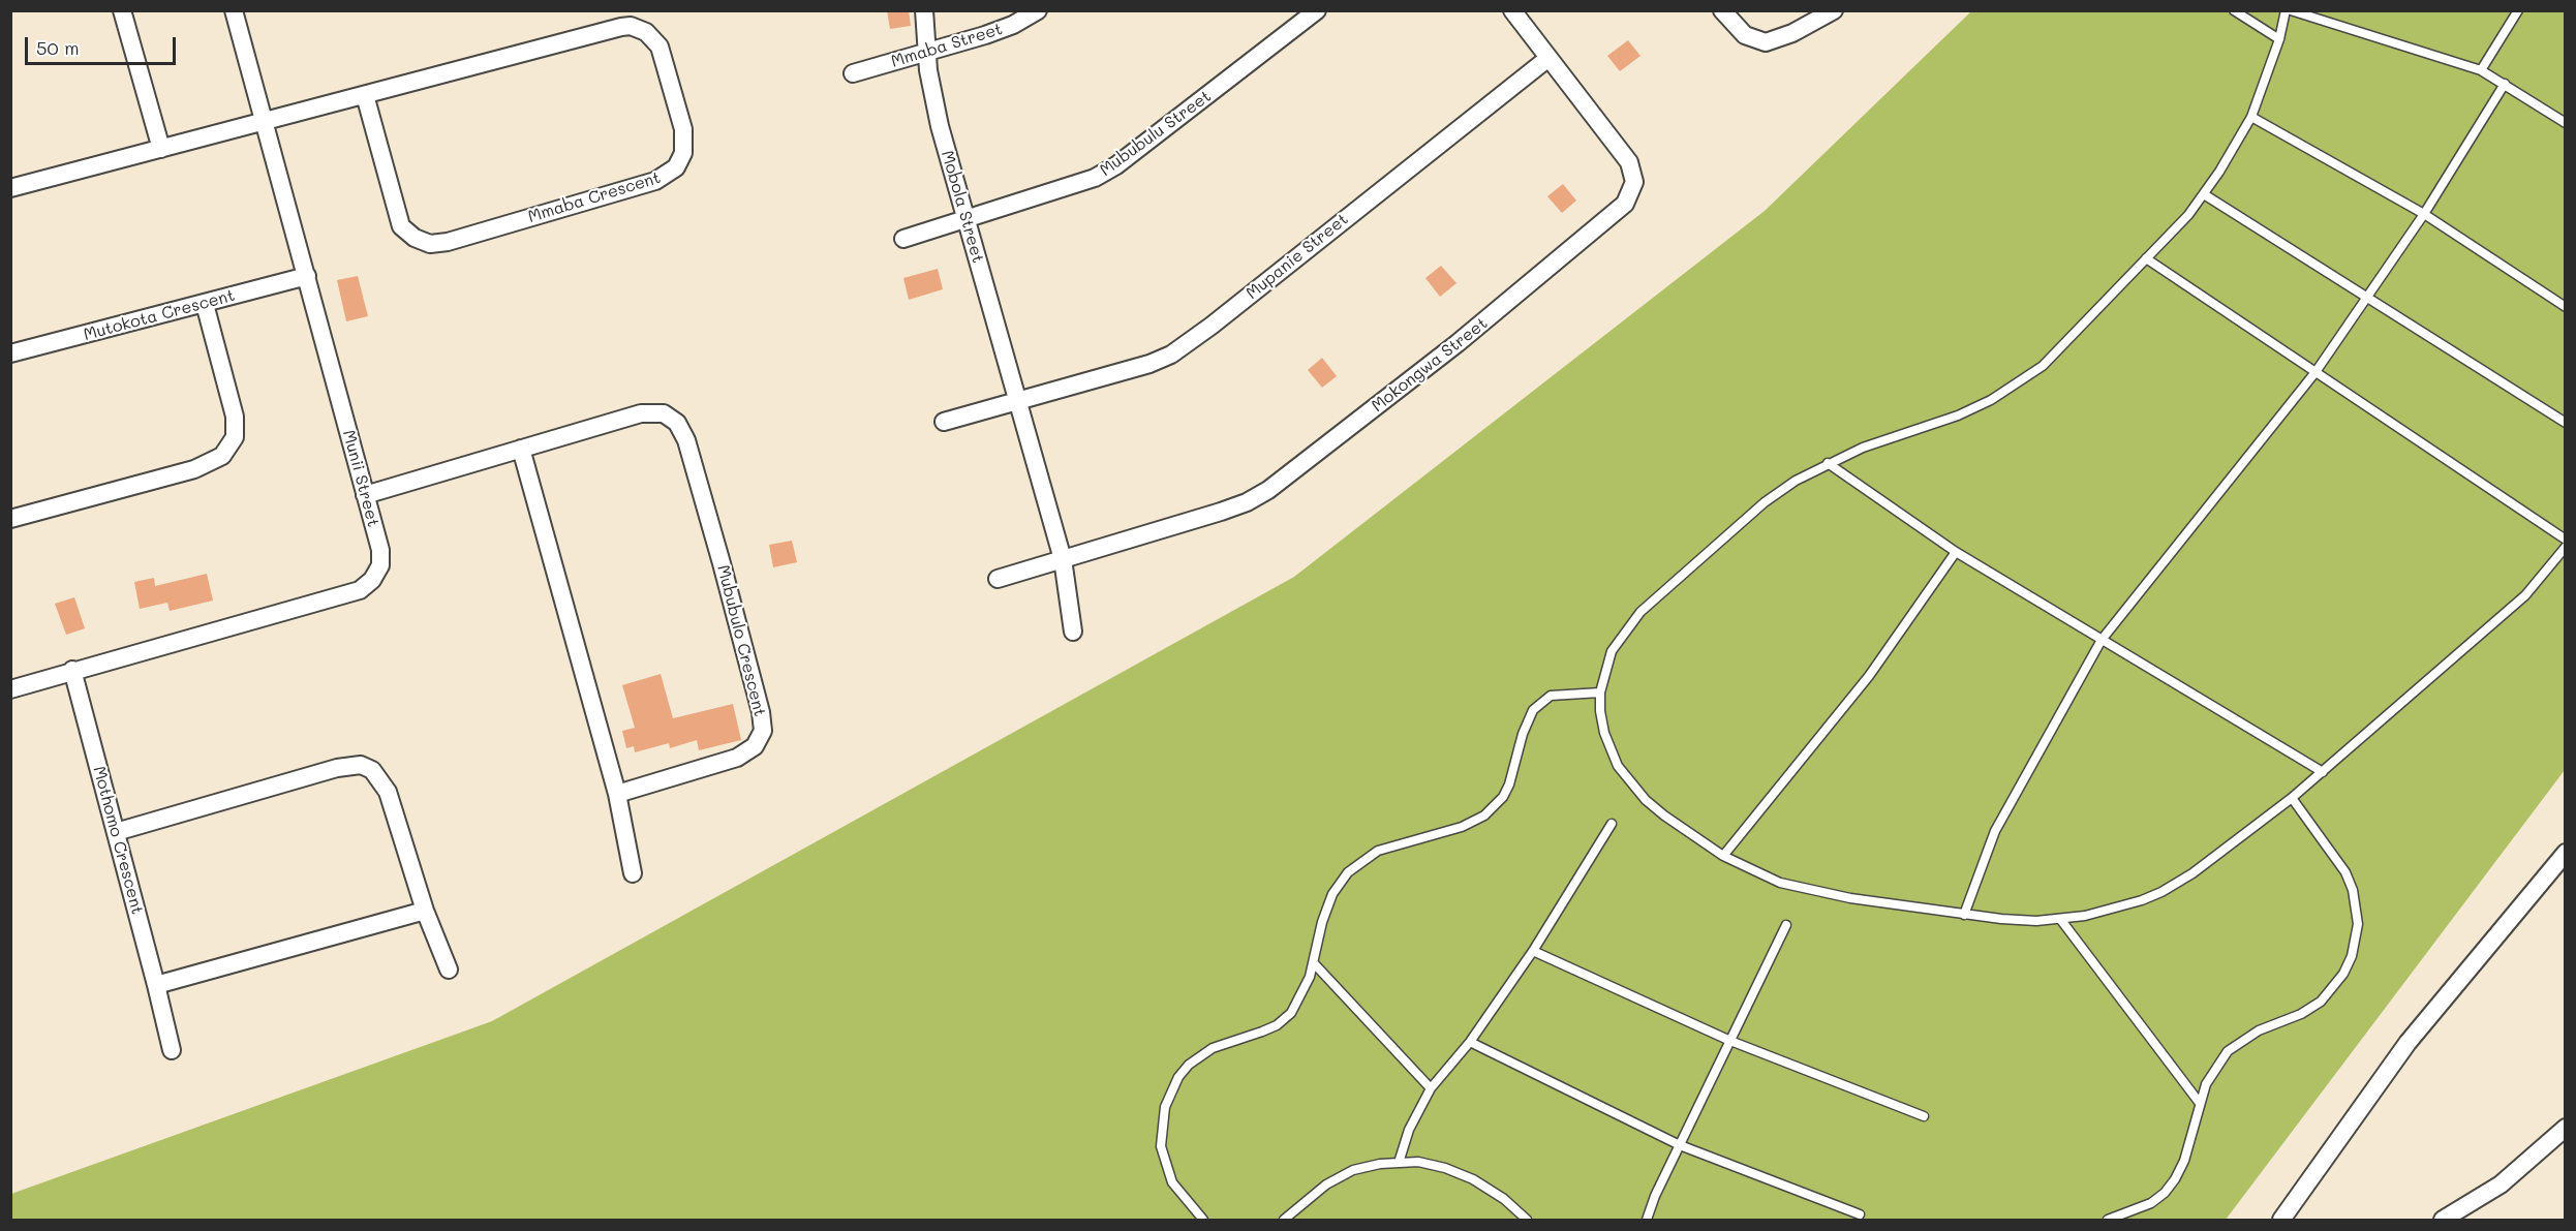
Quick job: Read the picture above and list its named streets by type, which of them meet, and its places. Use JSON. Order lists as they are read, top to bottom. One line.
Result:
{"streets":{"street":["Mmaba Street","Mububulu Street","Mmaba Crescent","Mobola Street","Mupanie Street","Mutokota Crescent","Mokongwa Street","Munii Street","Mububulo Crescent","Mothomo Crescent"]},"crossings":[["Mmaba Street","Mobola Street"],["Mububulu Street","Mobola Street"],["Mmaba Crescent","Munii Street"],["Mobola Street","Mupanie Street"],["Mobola Street","Mokongwa Street"],["Mupanie Street","Mokongwa Street"],["Mutokota Crescent","Munii Street"],["Munii Street","Mububulo Crescent"],["Munii Street","Mothomo Crescent"]],"scale_bar":"50 m"}
